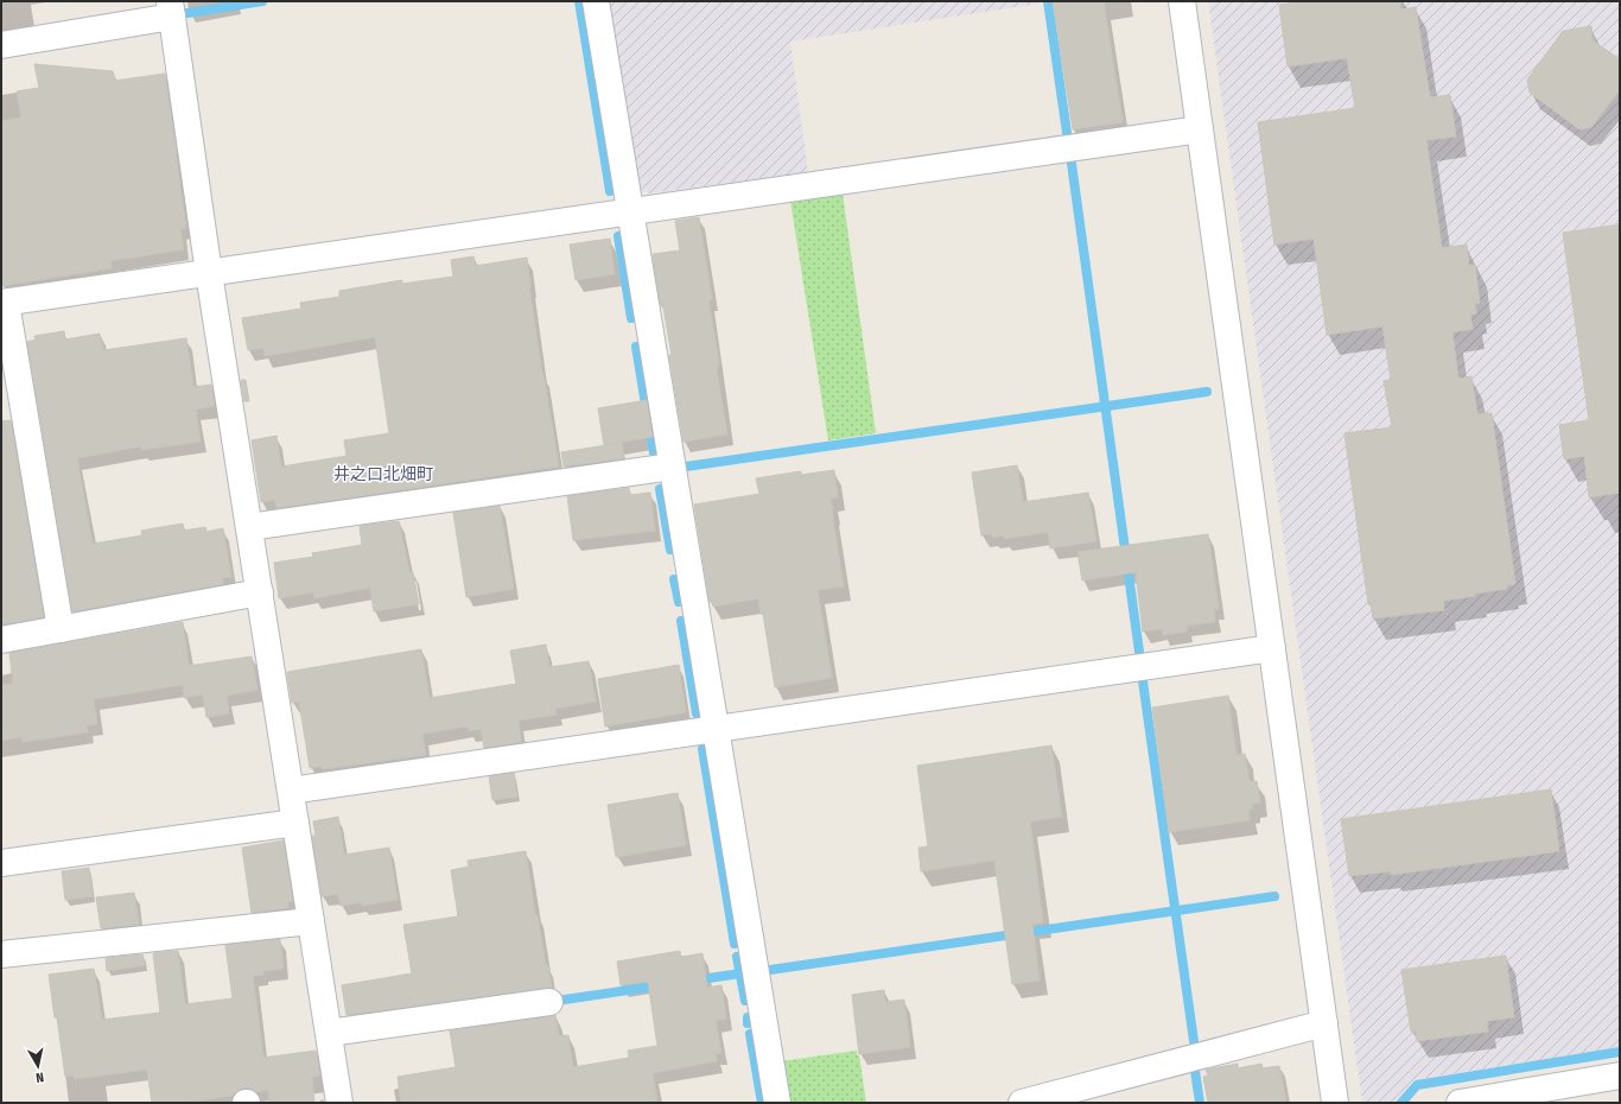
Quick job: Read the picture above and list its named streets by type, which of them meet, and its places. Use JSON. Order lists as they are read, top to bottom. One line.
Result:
{"districts":["井之口北畑町"],"north":"bottom"}
